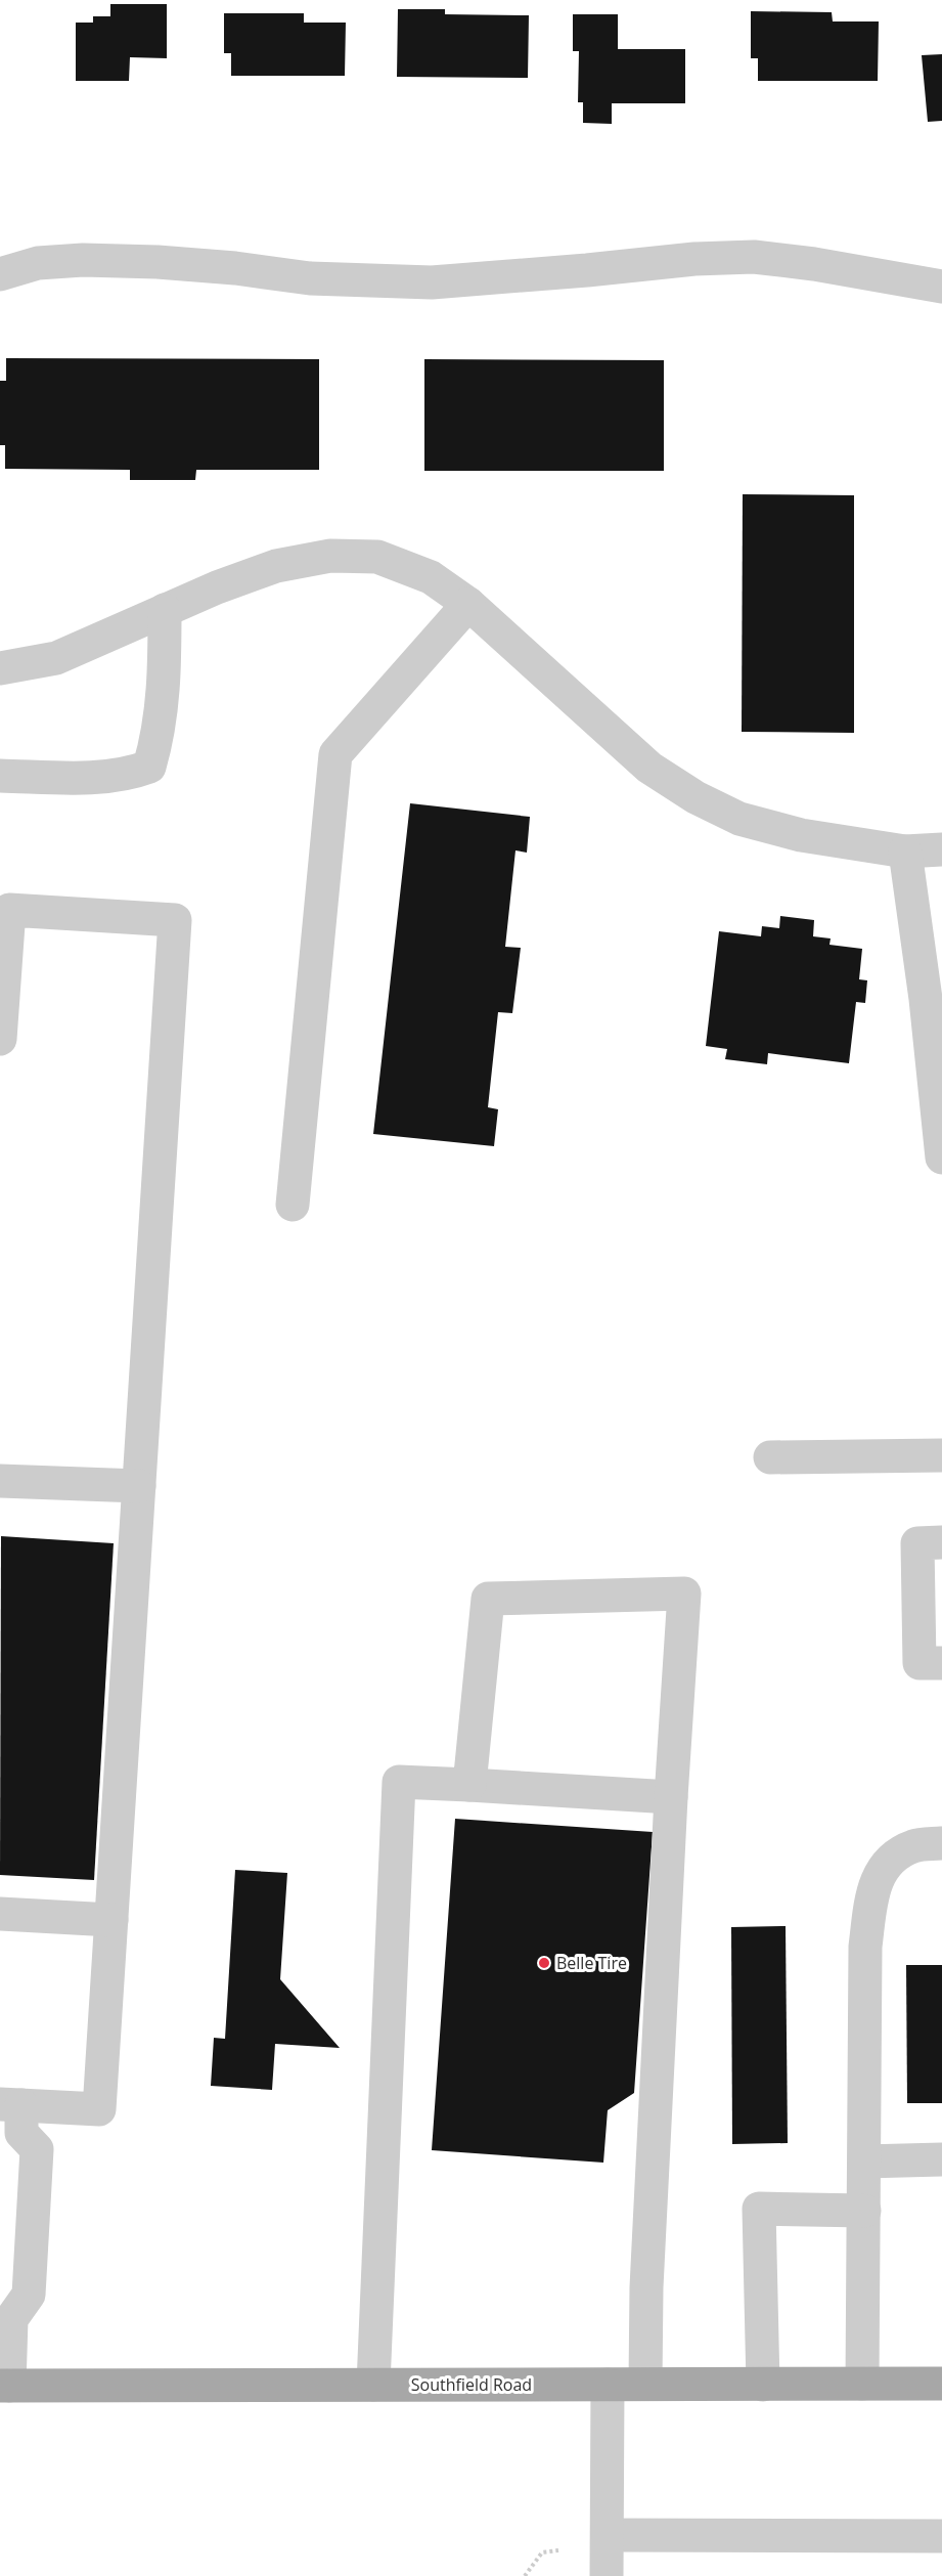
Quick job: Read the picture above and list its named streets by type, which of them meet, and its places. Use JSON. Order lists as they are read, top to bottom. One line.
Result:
{"streets":{"main road":["Southfield Road"]},"places":["Belle Tire"]}
